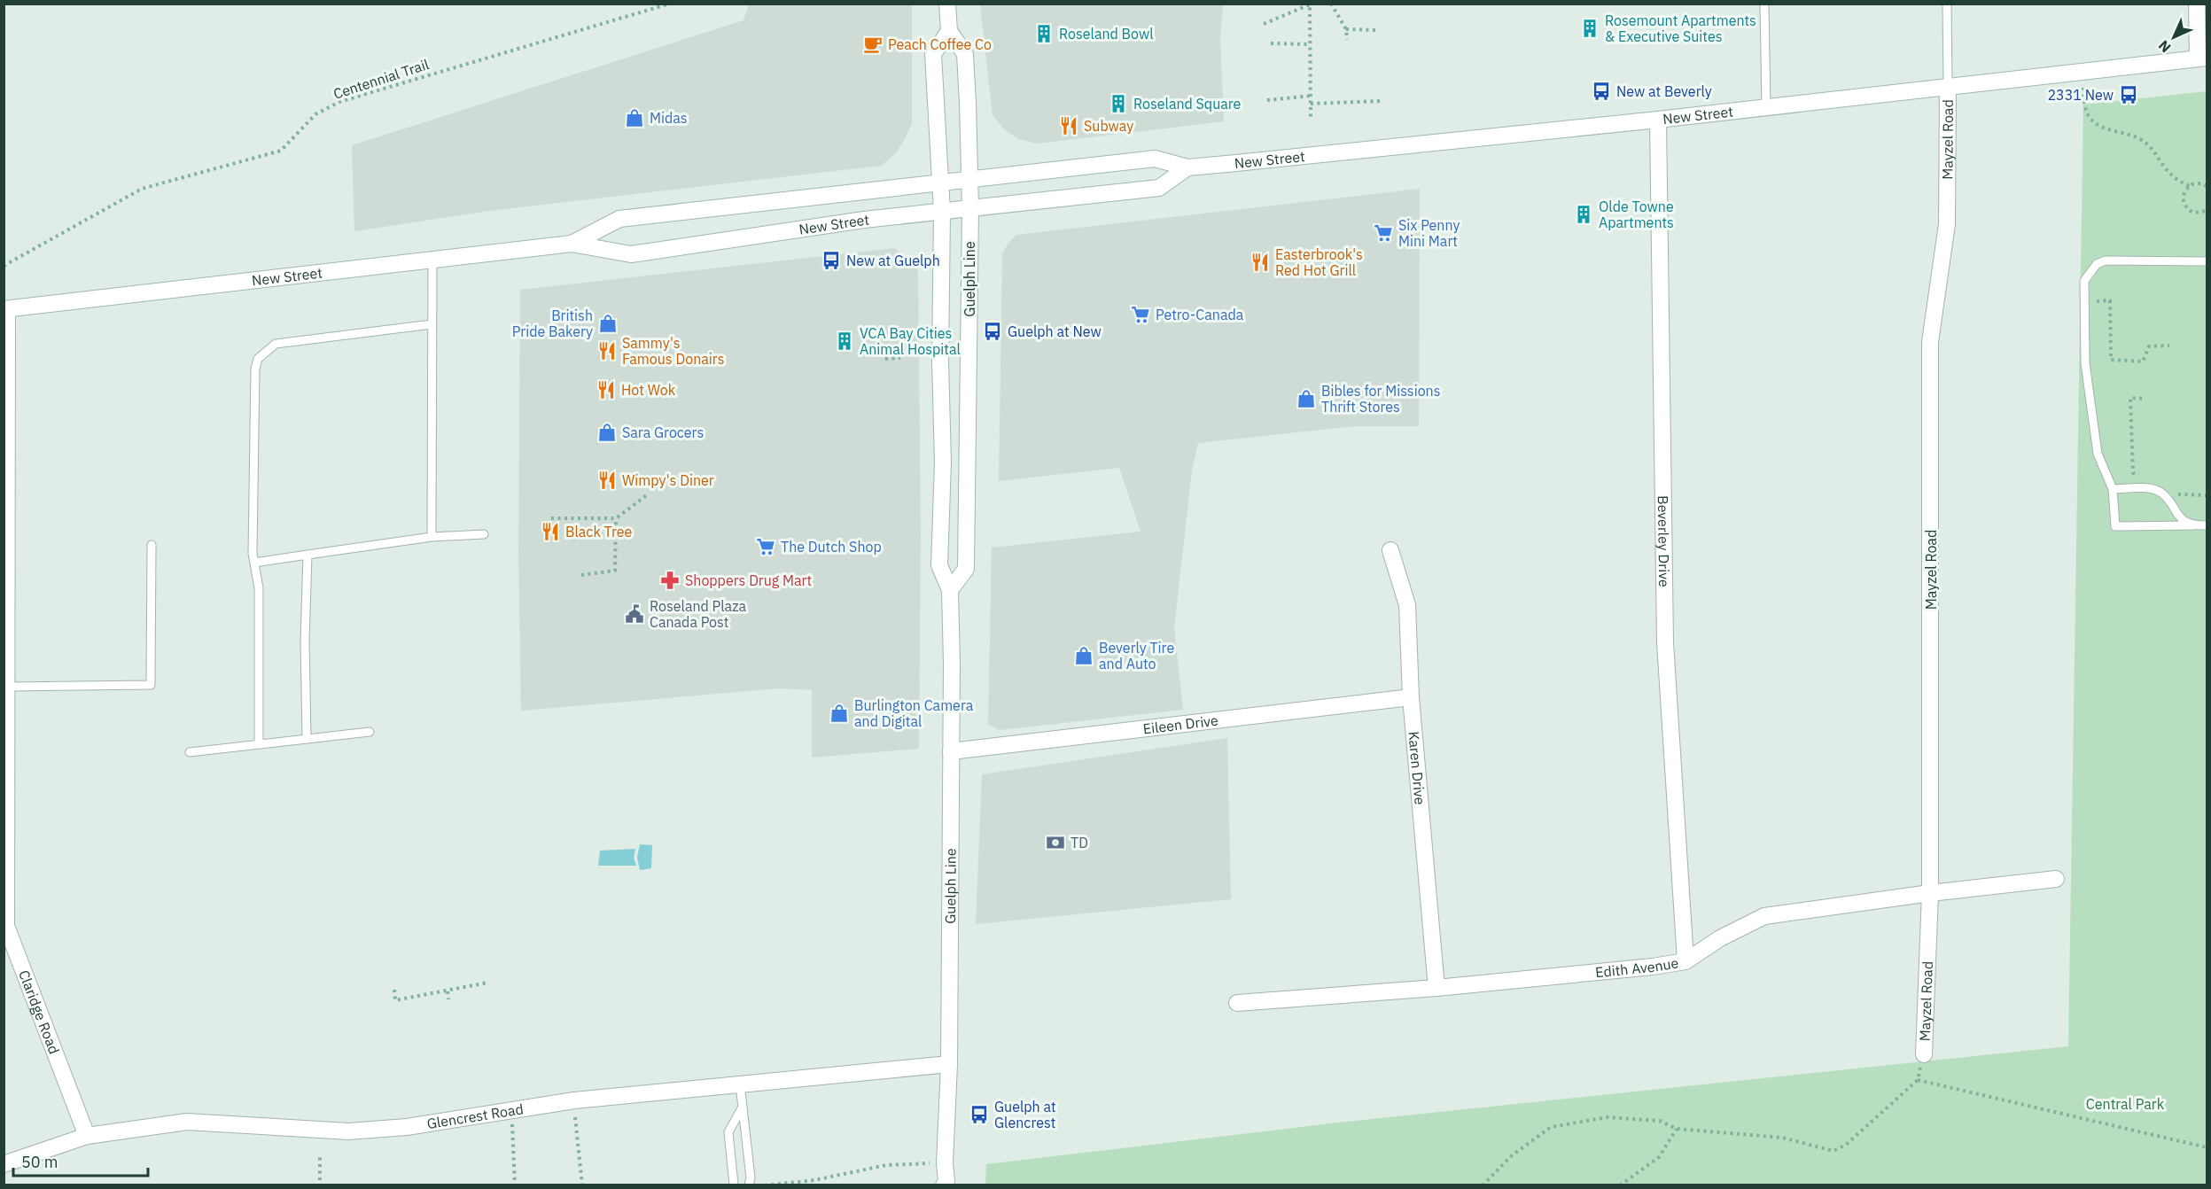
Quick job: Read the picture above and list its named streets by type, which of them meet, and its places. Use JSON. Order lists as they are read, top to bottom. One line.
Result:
{"streets":{"street":["New Street","Mayzel Road","Guelph Line","Beverley Drive","Eileen Drive","Karen Drive","Edith Avenue","Claridge Road","Glencrest Road"],"path":["Centennial Trail"]},"crossings":[["New Street","Mayzel Road"],["New Street","Guelph Line"],["New Street","Beverley Drive"],["New Street","Claridge Road"],["Mayzel Road","Edith Avenue"],["Guelph Line","Eileen Drive"],["Guelph Line","Glencrest Road"],["Beverley Drive","Edith Avenue"],["Eileen Drive","Karen Drive"],["Karen Drive","Edith Avenue"],["Claridge Road","Glencrest Road"]],"parks":["Central Park"],"places":{"building":["Rosemount Apartments & Executive Suites","Roseland Bowl","Roseland Square","Olde Towne Apartments","VCA Bay Cities Animal Hospital"],"cafe":["Peach Coffee Co"],"bus stop":["New at Beverly","2331 New","New at Guelph","Guelph at New","Guelph at Glencrest"],"shop":["Midas","British Pride Bakery","Bibles for Missions Thrift Stores","Sara Grocers","Beverly Tire and Auto","Burlington Camera and Digital"],"restaurant":["Subway","Easterbrook's Red Hot Grill","Sammy's Famous Donairs","Hot Wok","Wimpy's Diner","Black Tree"],"supermarket":["Six Penny Mini Mart","Petro-Canada","The Dutch Shop"],"pharmacy":["Shoppers Drug Mart"],"public building":["Roseland Plaza Canada Post"],"bank":["TD"]},"scale_bar":"50 m","north":"bottom left"}
